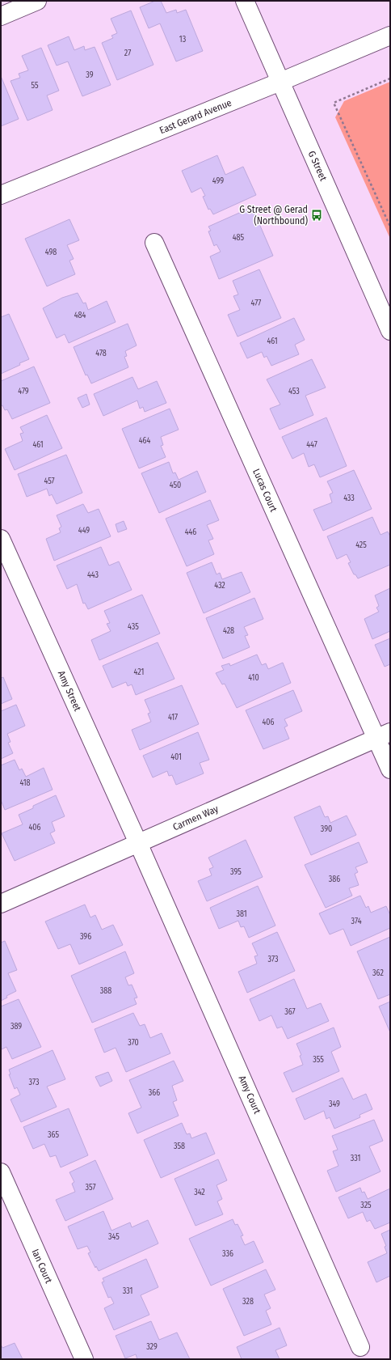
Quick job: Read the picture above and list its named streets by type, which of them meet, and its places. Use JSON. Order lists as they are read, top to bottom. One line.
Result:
{"streets":{"street":["East Gerard Avenue","G Street","Lucas Court","Amy Street","Carmen Way","Amy Court","Ian Court"]},"crossings":[["East Gerard Avenue","G Street"],["Lucas Court","Carmen Way"],["Amy Street","Carmen Way"],["Amy Street","Amy Court"],["Carmen Way","Amy Court"]],"places":{"bus stop":["G Street @ Gerad (Northbound)"]},"house_numbers":["13","27","39","55","499","485","498","477","484","461","478","479","453","464","461","447","457","450","433","449","446","425","443","432","435","428","421","410","417","406","401","418","406","390","395","386","381","374","396","373","362","388","367","389","370","355","373","366","349","365","358","331","357","342","325","345","336","331","328","329"]}
